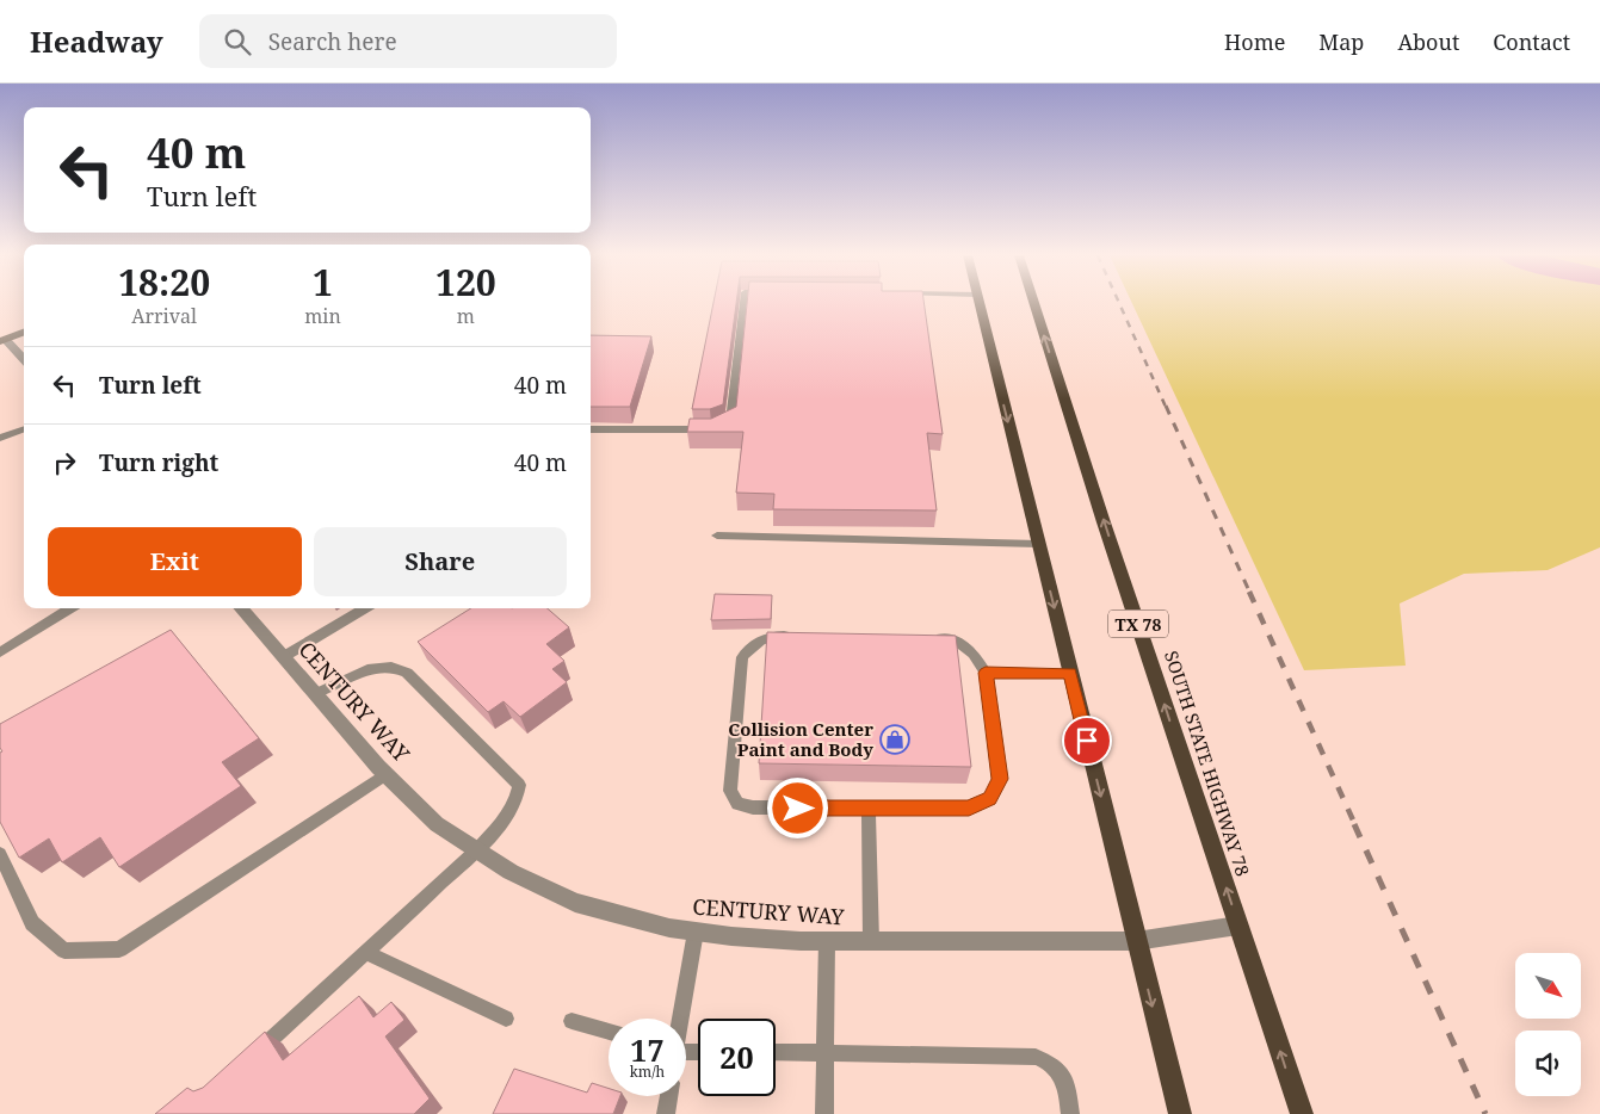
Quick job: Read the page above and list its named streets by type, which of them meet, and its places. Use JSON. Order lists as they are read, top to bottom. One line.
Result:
{"streets":{"main road":["TX 78","SOUTH STATE HIGHWAY 78"],"street":["CENTURY WAY"]},"crossings":[["CENTURY WAY","SOUTH STATE HIGHWAY 78"]],"places":{"shop":["Collision Center Paint and Body"]},"north":"bottom right","page":{"header":"Headway","search":"Search here","nav":["Home","Map","About","Contact"],"turn":["40 m","Turn left"],"eta":["18:20","Arrival","1","min","120","m"],"list":[{"name":"Turn left","value":"40 m"},{"name":"Turn right","value":"40 m"}],"buttons":["Exit","Share"],"speed":"17 km/h","limit":"20"}}
